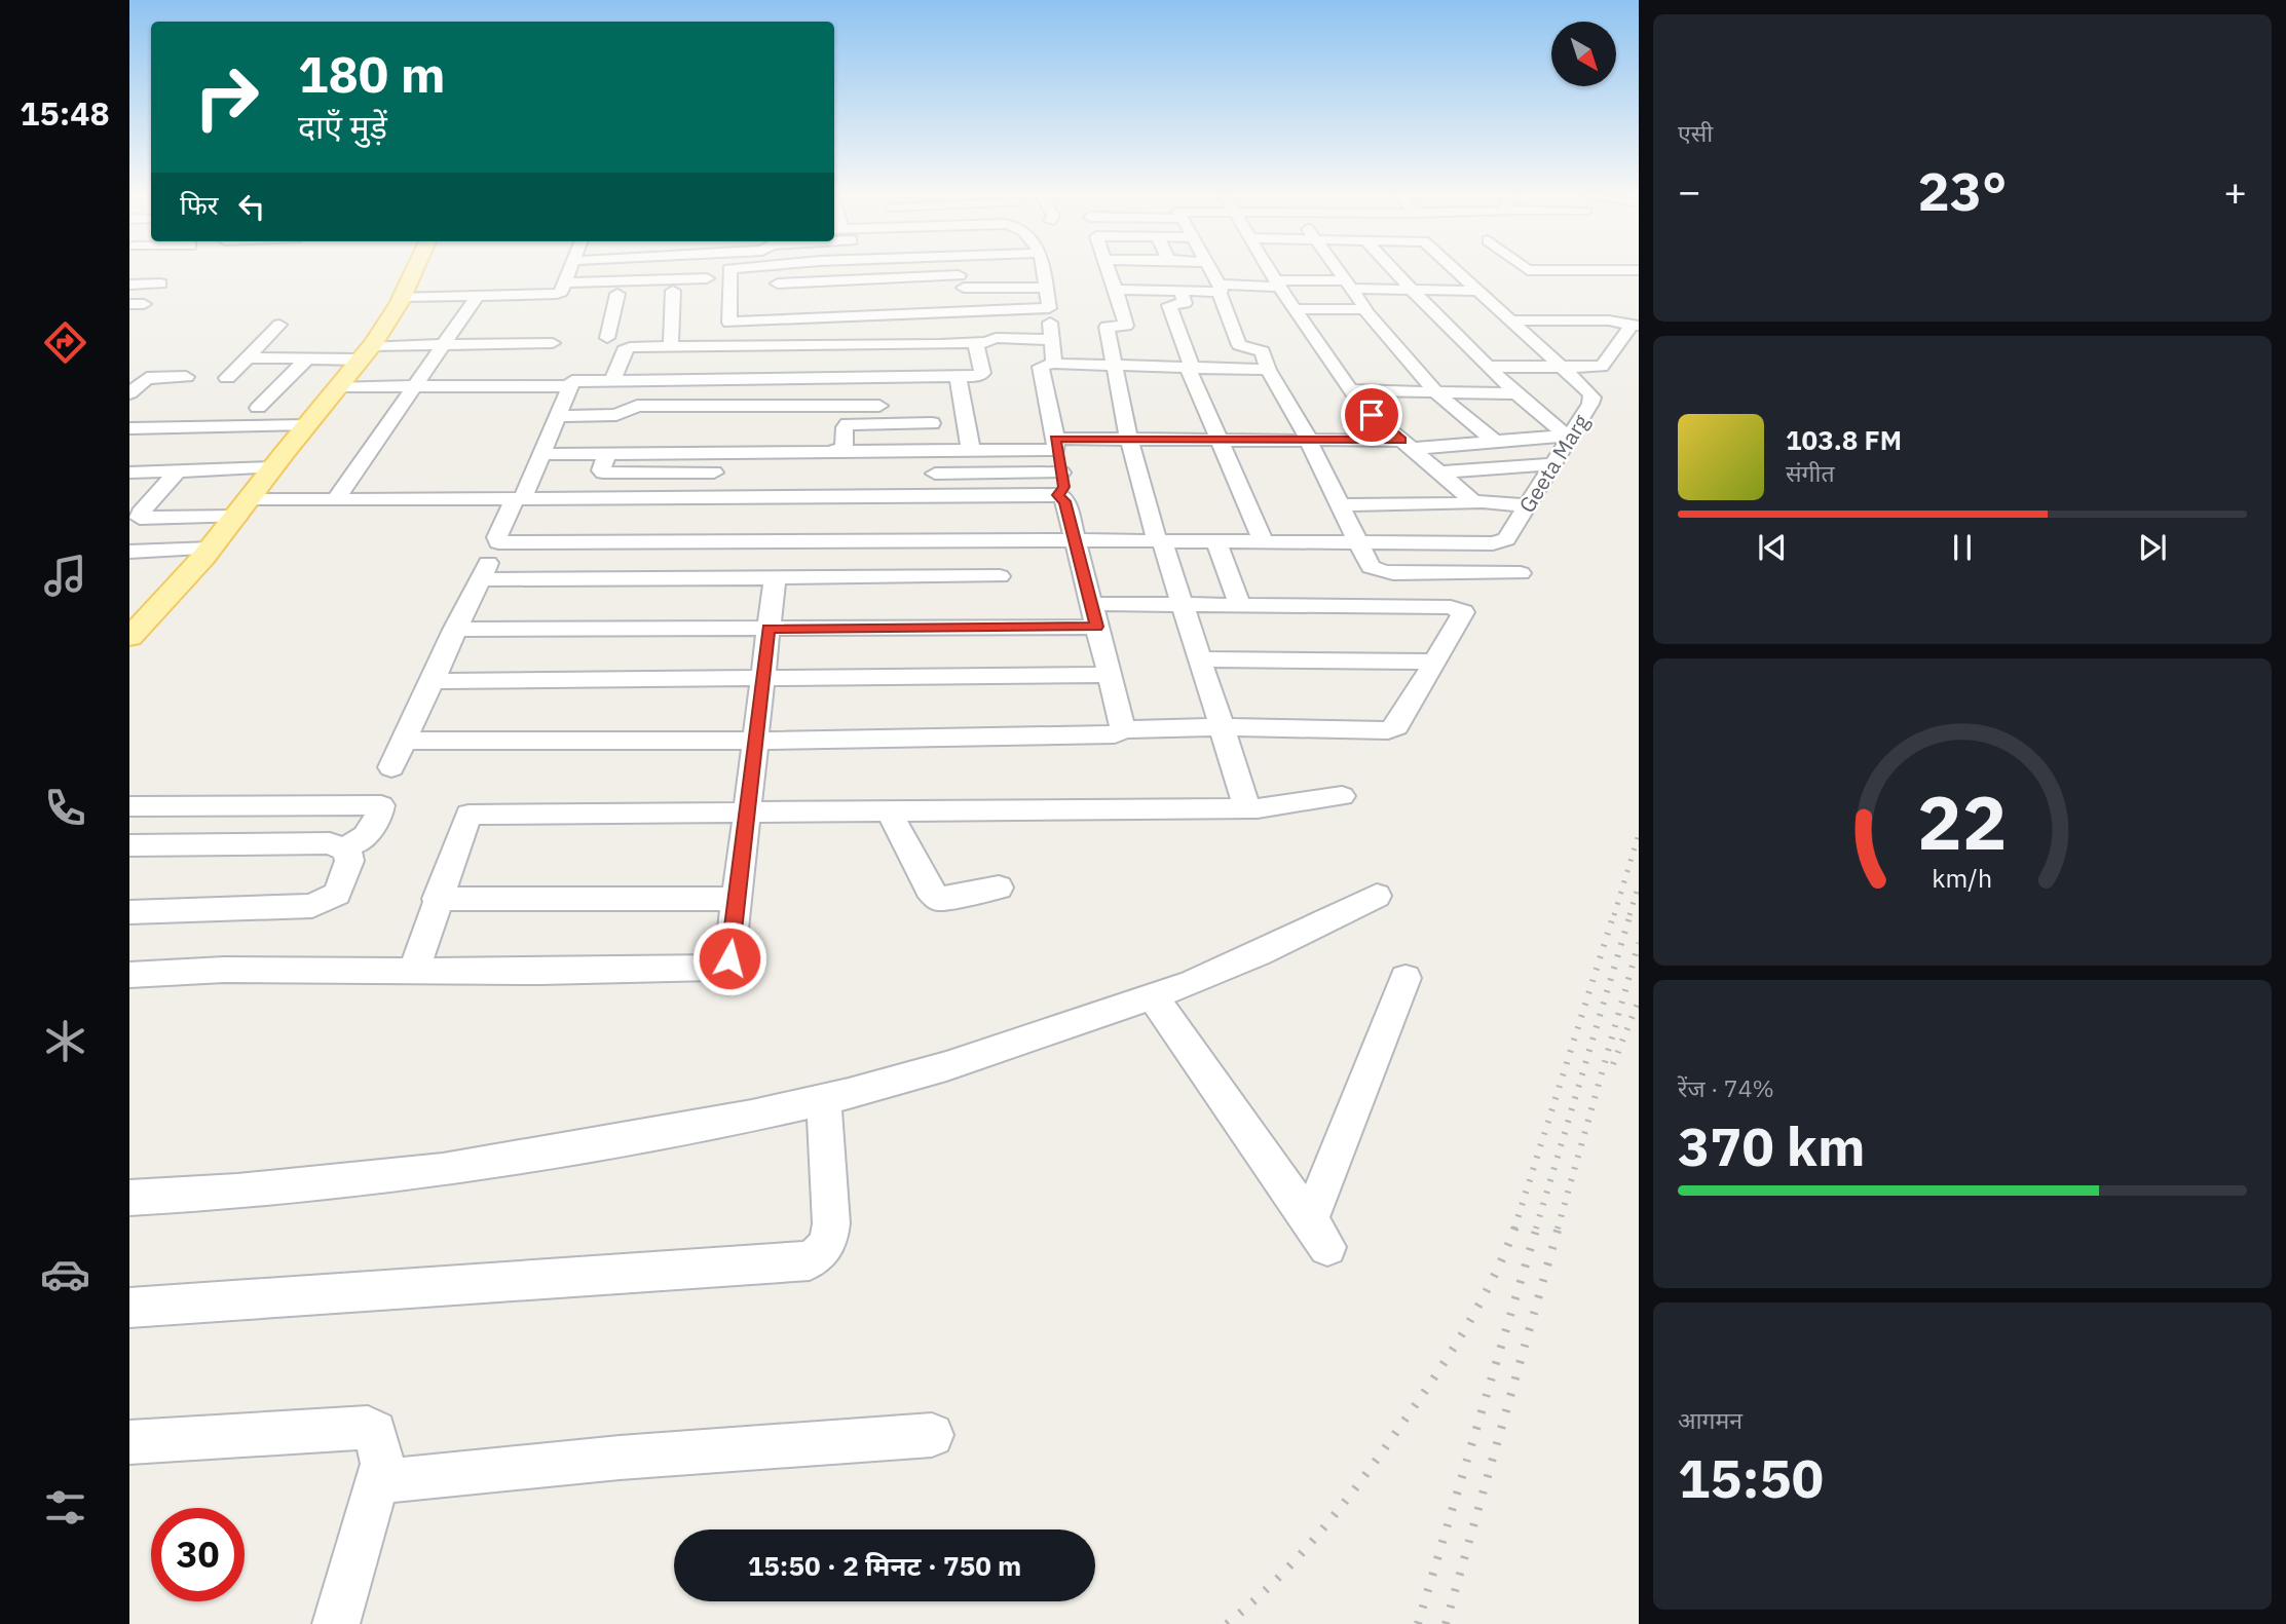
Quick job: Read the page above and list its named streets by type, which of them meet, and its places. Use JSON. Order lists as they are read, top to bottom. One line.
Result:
{"streets":{"street":["Geeta Marg"]},"north":"bottom right","page":{"tabs":"15:48","tile":["एसी",["रेंज · 74%","370 km"],["आगमन","15:50"]],"turn":["180 m","दाएँ मुड़ें"],"heat":["−","23°","+"],"then":"फिर","song":["103.8 FM","संगीत"],"limit":"30","trip":"15:50 · 2 मिनट · 750 m","gauge":["22","km/h"]}}
